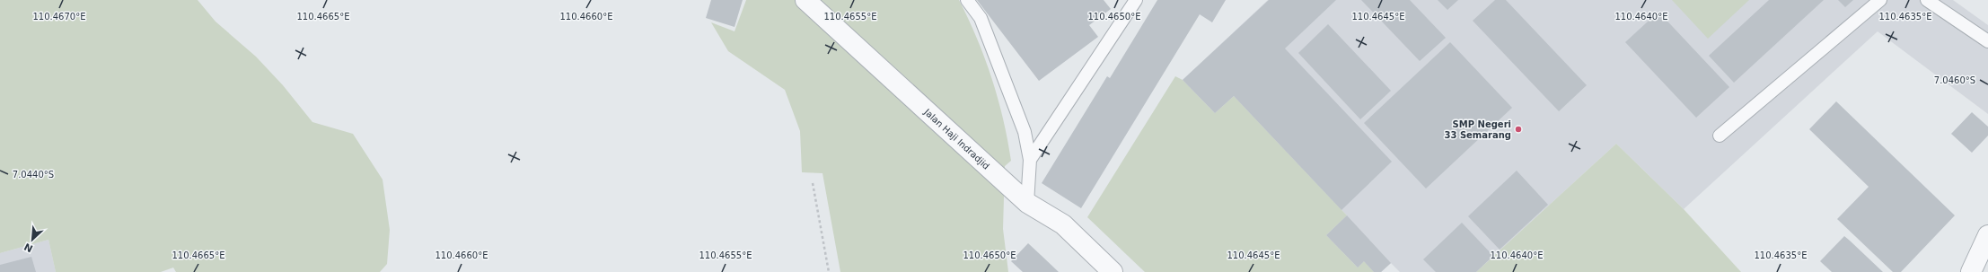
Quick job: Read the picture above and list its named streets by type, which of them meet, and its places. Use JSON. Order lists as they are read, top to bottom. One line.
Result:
{"streets":{"street":["Jalan Haji Indradjid"]},"places":["SMP Negeri 33 Semarang"],"north":"bottom left","coordinates":["110.4645°E","110.4640°E","110.4670°E","110.4665°E","110.4660°E","110.4655°E","110.4650°E","110.4635°E","7.0460°S","7.0440°S"]}
